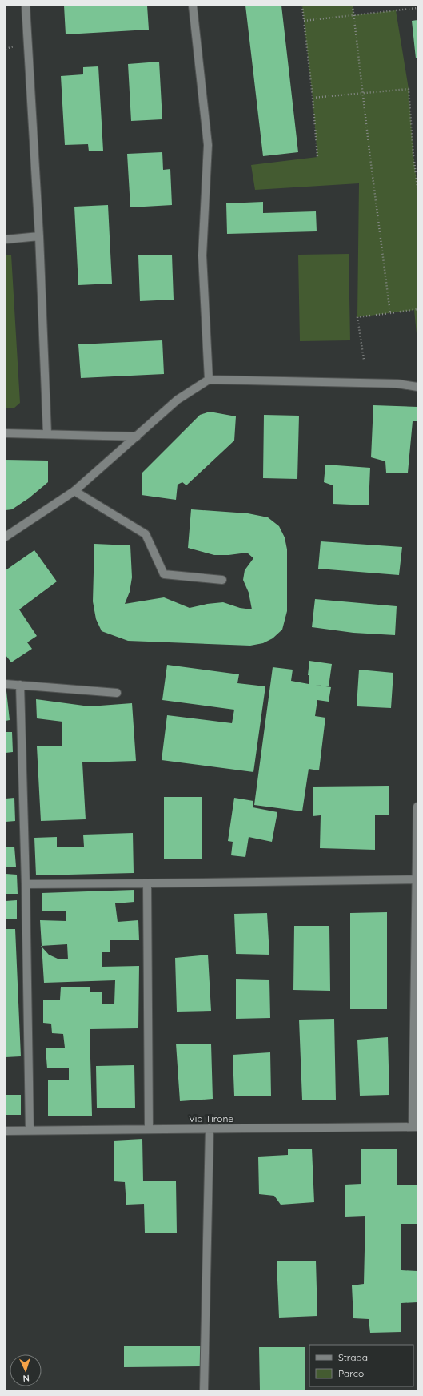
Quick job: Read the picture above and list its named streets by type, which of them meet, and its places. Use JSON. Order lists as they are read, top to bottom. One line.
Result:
{"streets":{"street":["Via Tirone"]},"legend":["Strada","Parco"],"north":"bottom"}
